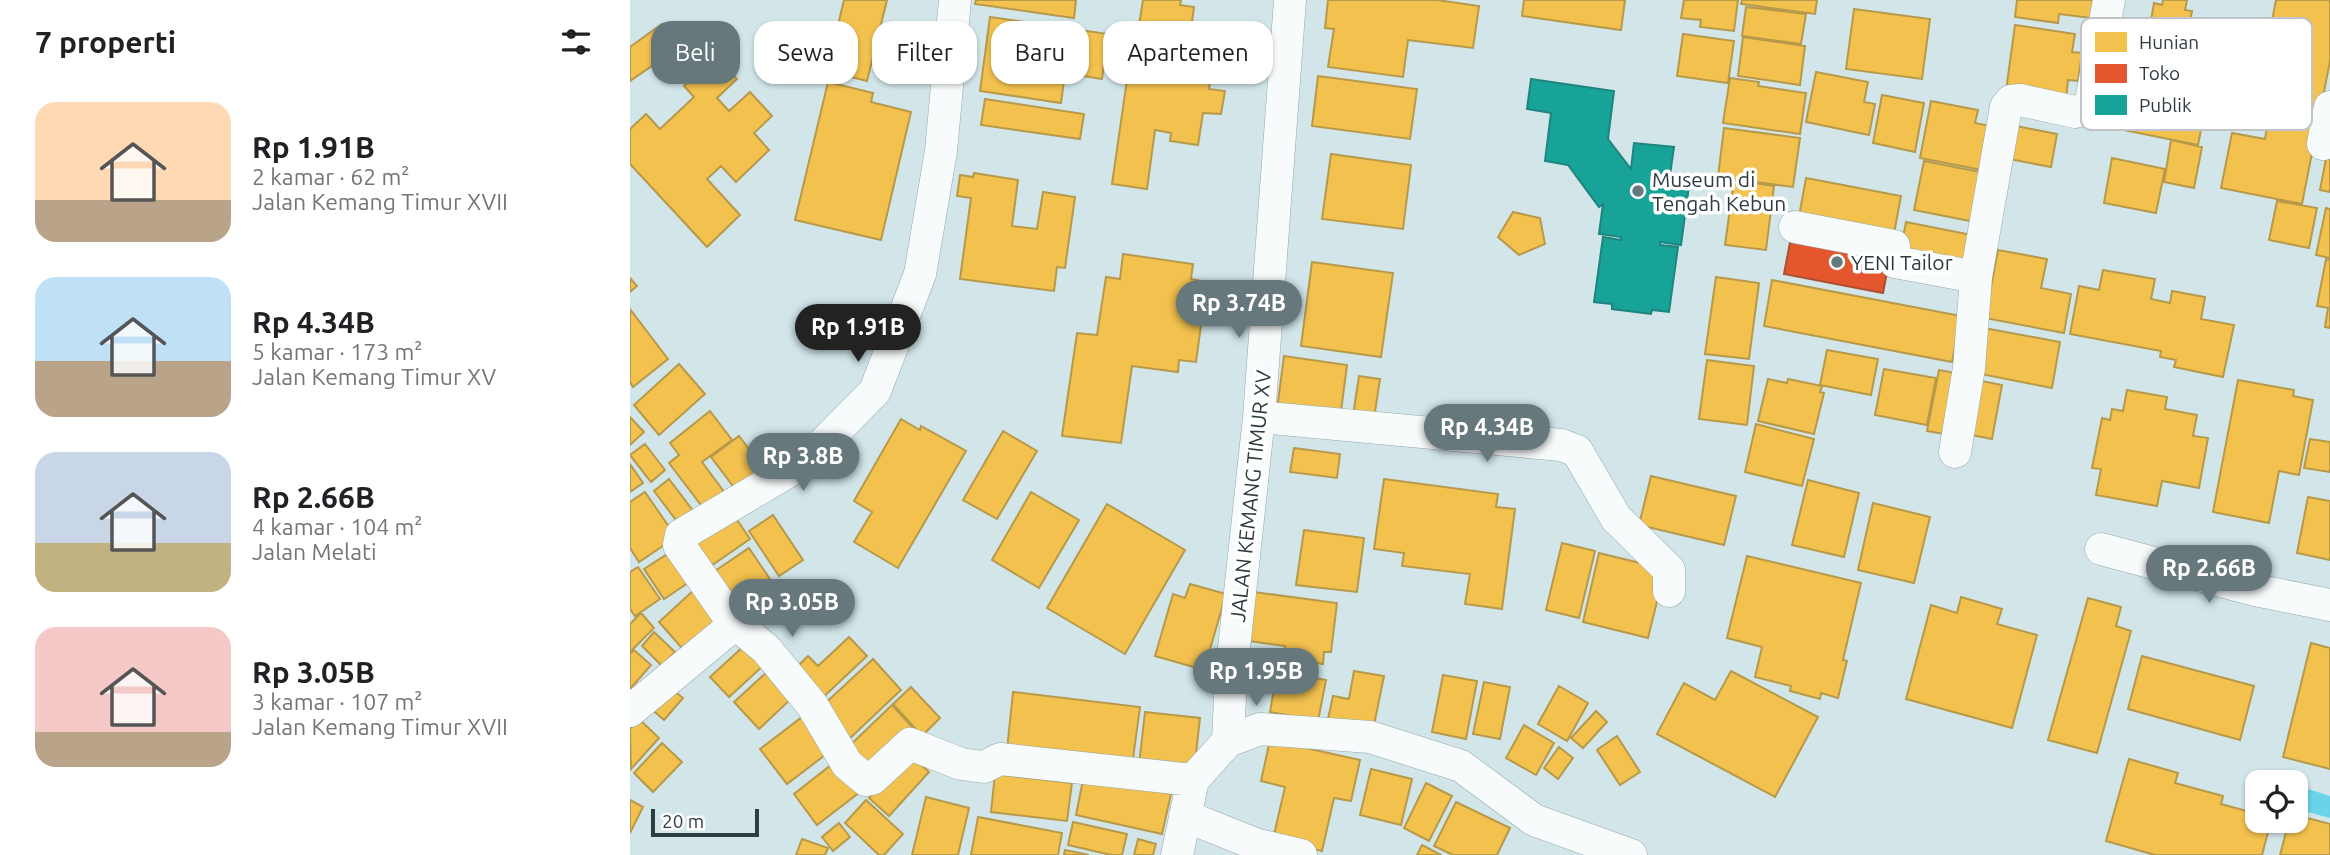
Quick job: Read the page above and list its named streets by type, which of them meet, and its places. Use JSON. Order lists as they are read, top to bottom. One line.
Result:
{"streets":{"street":["JALAN KEMANG TIMUR XV"]},"places":["Museum di Tengah Kebun","YENI Tailor"],"legend":["Hunian","Toko","Publik"],"scale_bar":"20 m","page":{"heading":"7 properti","chip":["Beli","Sewa","Filter","Baru","Apartemen"],"list":[{"name":"Rp 1.91B","note":"2 kamar · 62 m² · Jalan Kemang Timur XVII"},{"name":"Rp 4.34B","note":"5 kamar · 173 m² · Jalan Kemang Timur XV"},{"name":"Rp 2.66B","note":"4 kamar · 104 m² · Jalan Melati"},{"name":"Rp 3.05B","note":"3 kamar · 107 m² · Jalan Kemang Timur XVII"}],"price":["Rp 3.74B","Rp 1.91B","Rp 4.34B","Rp 3.8B","Rp 2.66B","Rp 3.05B","Rp 1.95B"],"scale":"20 m"}}
